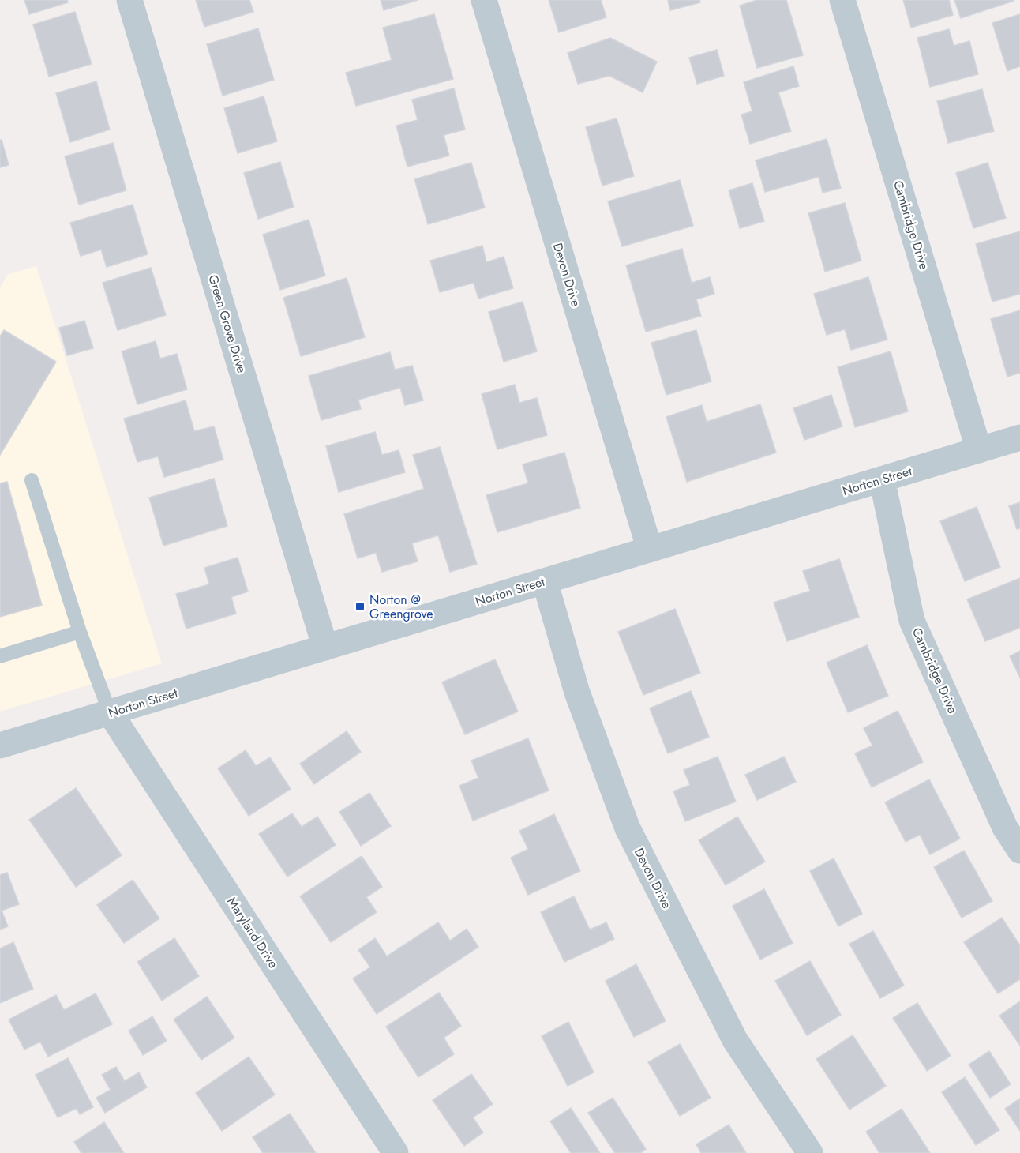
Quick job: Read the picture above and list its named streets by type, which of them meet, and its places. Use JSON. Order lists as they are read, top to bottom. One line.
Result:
{"streets":{"street":["Cambridge Drive","Devon Drive","Green Grove Drive","Norton Street","Maryland Drive"]},"crossings":[["Cambridge Drive","Norton Street"],["Devon Drive","Norton Street"],["Green Grove Drive","Norton Street"],["Norton Street","Maryland Drive"]],"places":{"transit":["Norton @ Greengrove"]}}
